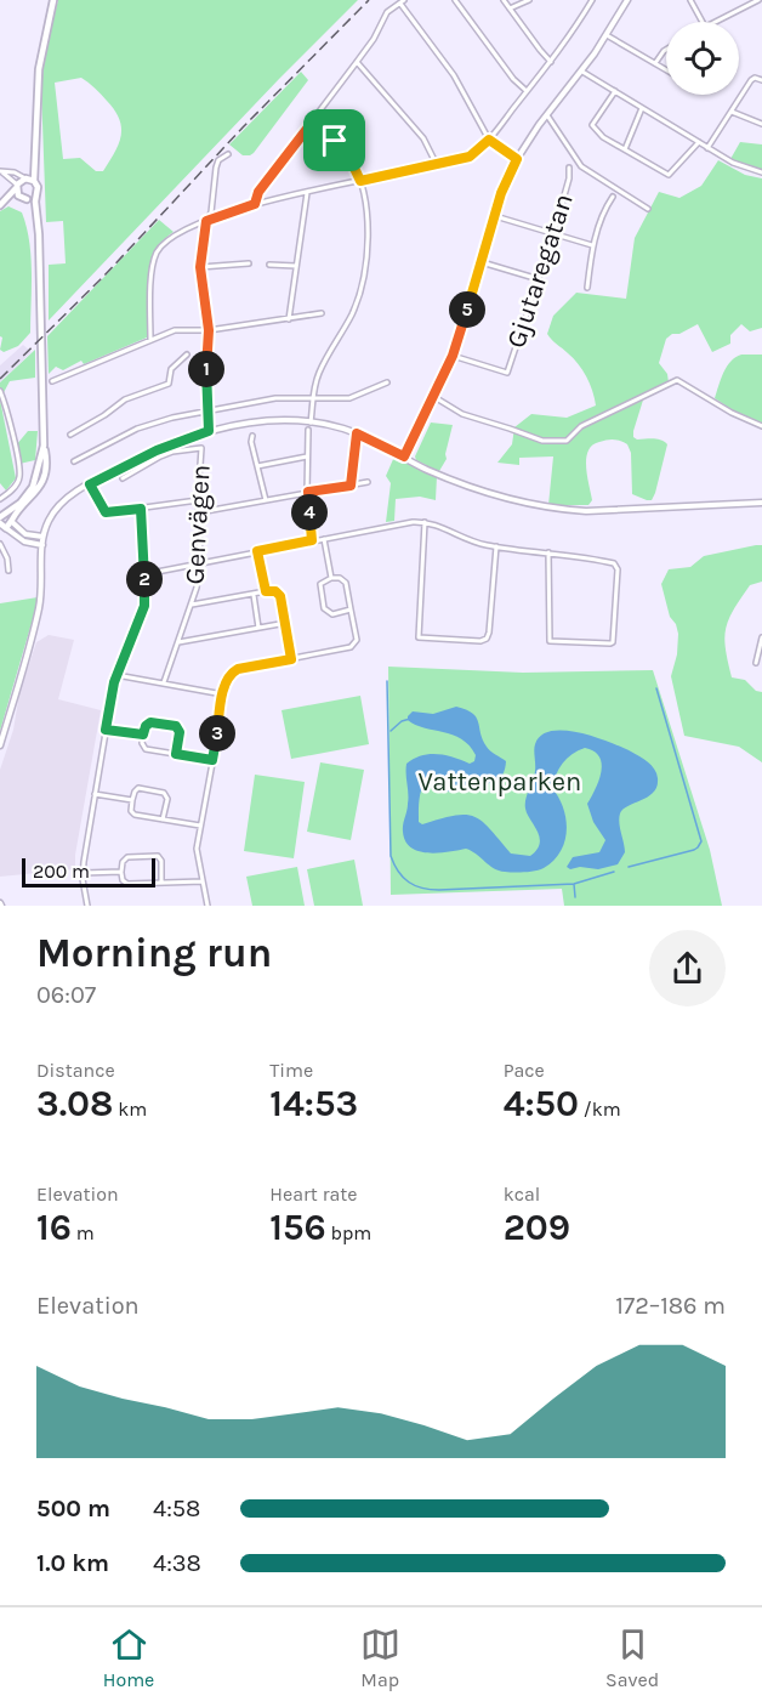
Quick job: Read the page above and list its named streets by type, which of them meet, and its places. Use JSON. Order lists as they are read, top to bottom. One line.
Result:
{"streets":{"street":["Gjutaregatan","Genvägen"]},"parks":["Vattenparken"],"scale_bar":"200 m","page":{"pins":["5","1","4","2","3"],"scale":"200 m","heading":["Morning run","06:07"],"stats":[["Distance","3.08 km"],["Time","14:53"],["Pace","4:50 /km"],["Elevation","16 m"],["Heart rate","156 bpm"],["kcal","209"]],"chart":["Elevation","172–186 m"],"list":[{"name":"500 m","note":"4:58"},{"name":"1.0 km","note":"4:38"}],"tabs":["Home","Map","Saved"]}}
